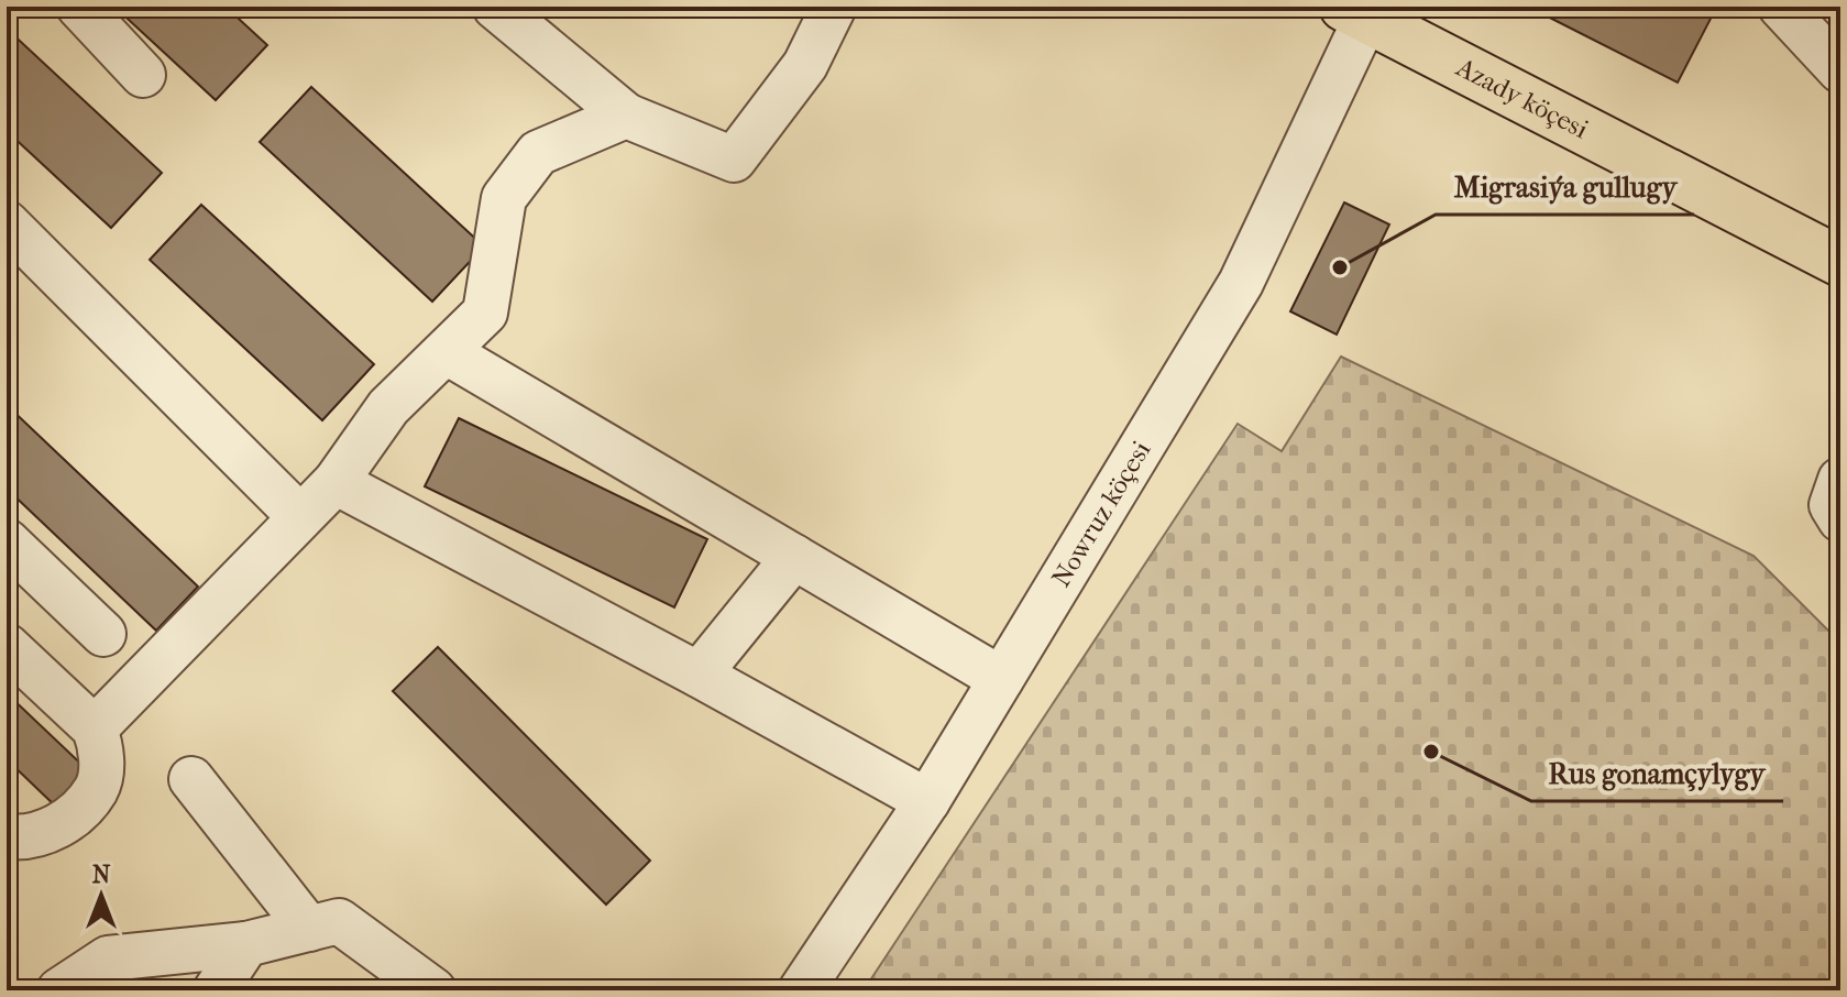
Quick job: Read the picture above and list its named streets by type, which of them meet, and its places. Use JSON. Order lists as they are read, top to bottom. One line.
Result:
{"streets":{"main road":["Azady köçesi"],"street":["Nowruz köçesi"]},"crossings":[["Azady köçesi","Nowruz köçesi"]],"places":["Migrasiýa gullugy","Rus gonamçylygy"],"north":"top"}
